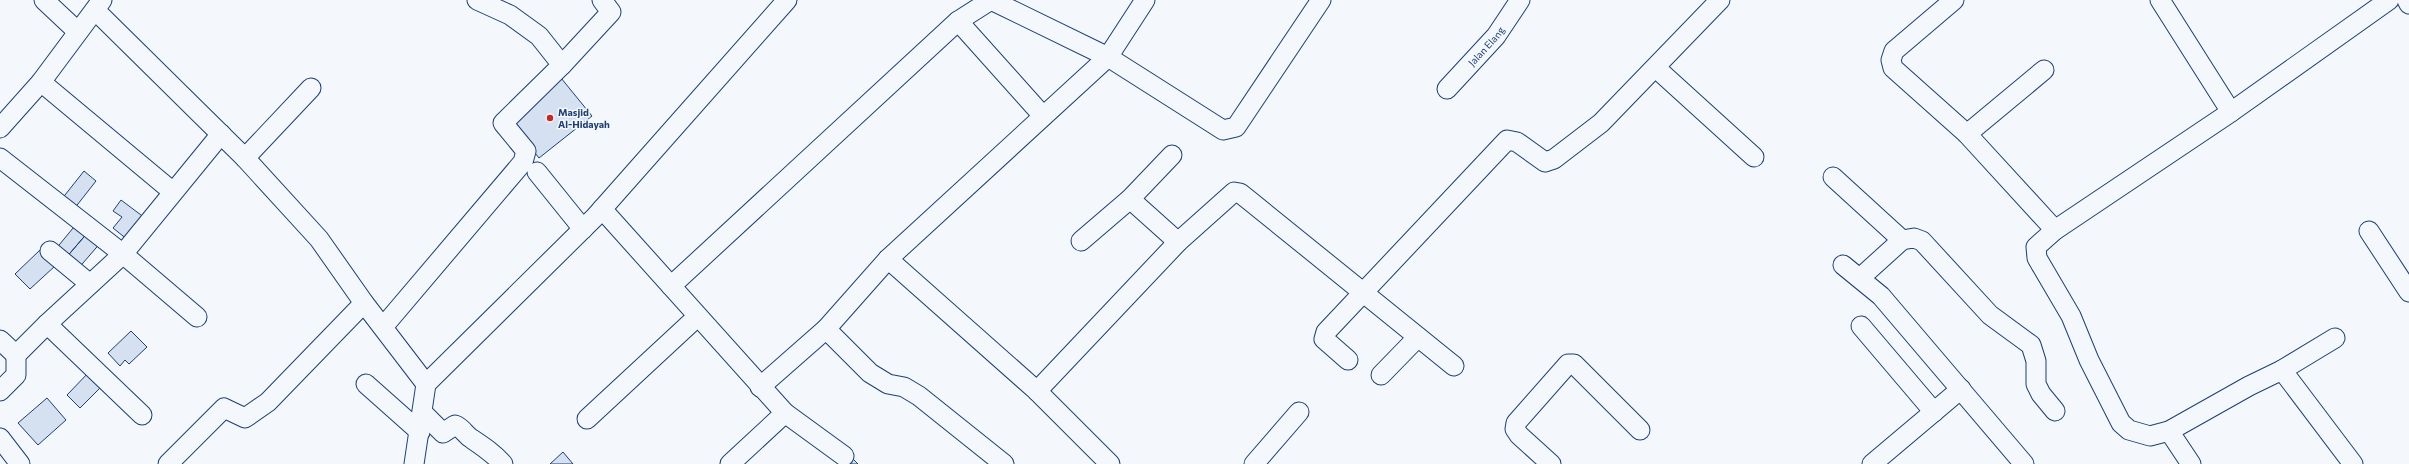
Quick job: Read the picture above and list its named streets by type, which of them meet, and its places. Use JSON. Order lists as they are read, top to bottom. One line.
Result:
{"streets":{"street":["Jalan Elang"]},"places":["Masjid Al-Hidayah"]}
